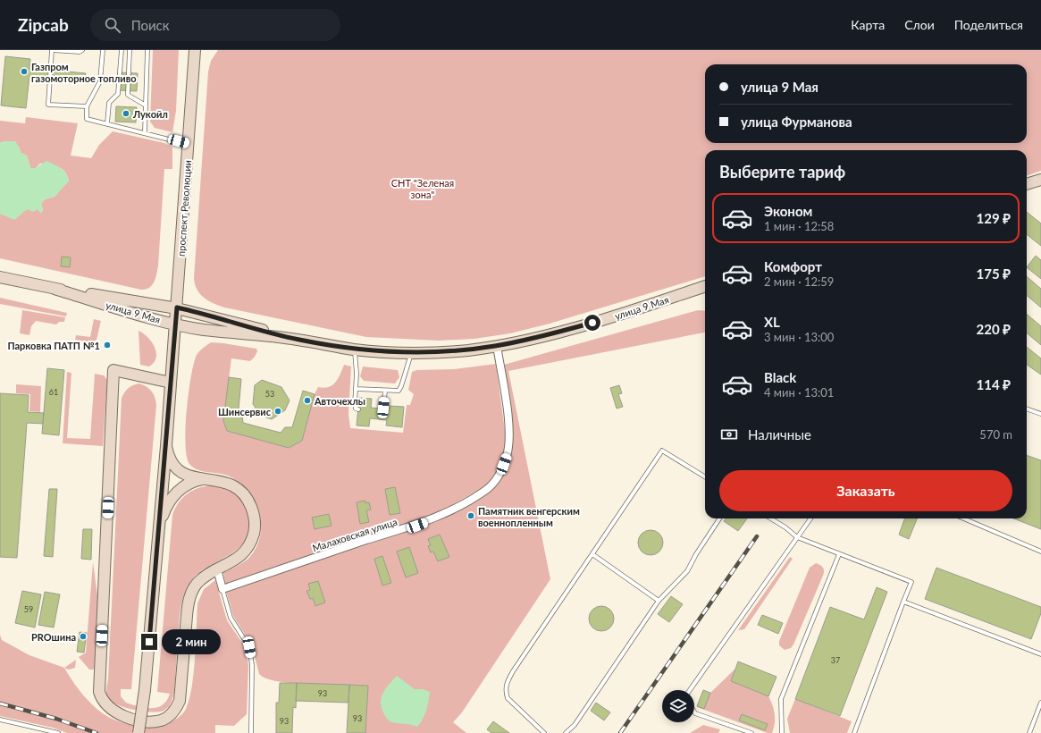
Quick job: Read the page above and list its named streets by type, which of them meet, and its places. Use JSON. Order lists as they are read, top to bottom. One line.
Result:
{"streets":{"main road":["проспект Революции","улица 9 Мая"],"street":["Малаховская улица"]},"crossings":[["проспект Революции","улица 9 Мая"],["улица 9 Мая","Малаховская улица"]],"parks":["СНТ \"Зеленая зона\""],"places":["Газпром газомоторное топливо","Лукойл","Парковка ПАТП №1","Авточехлы","Шинсервис","Памятник венгерским военнопленным","PROшина"],"house_numbers":["61","53","59","37","93","93","93"],"page":{"header":"Zipcab","search":"Поиск","nav":["Карта","Слои","Поделиться"],"banner":["улица 9 Мая","улица Фурманова"],"heading":"Выберите тариф","list":[{"name":"Эконом","note":"1 мин · 12:58","value":"129 ₽"},{"name":"Комфорт","note":"2 мин · 12:59","value":"175 ₽"},{"name":"XL","note":"3 мин · 13:00","value":"220 ₽"},{"name":"Black","note":"4 мин · 13:01","value":"114 ₽"}],"pay":["Наличные","570 m"],"buttons":"Заказать","bubble":"2 мин"}}
